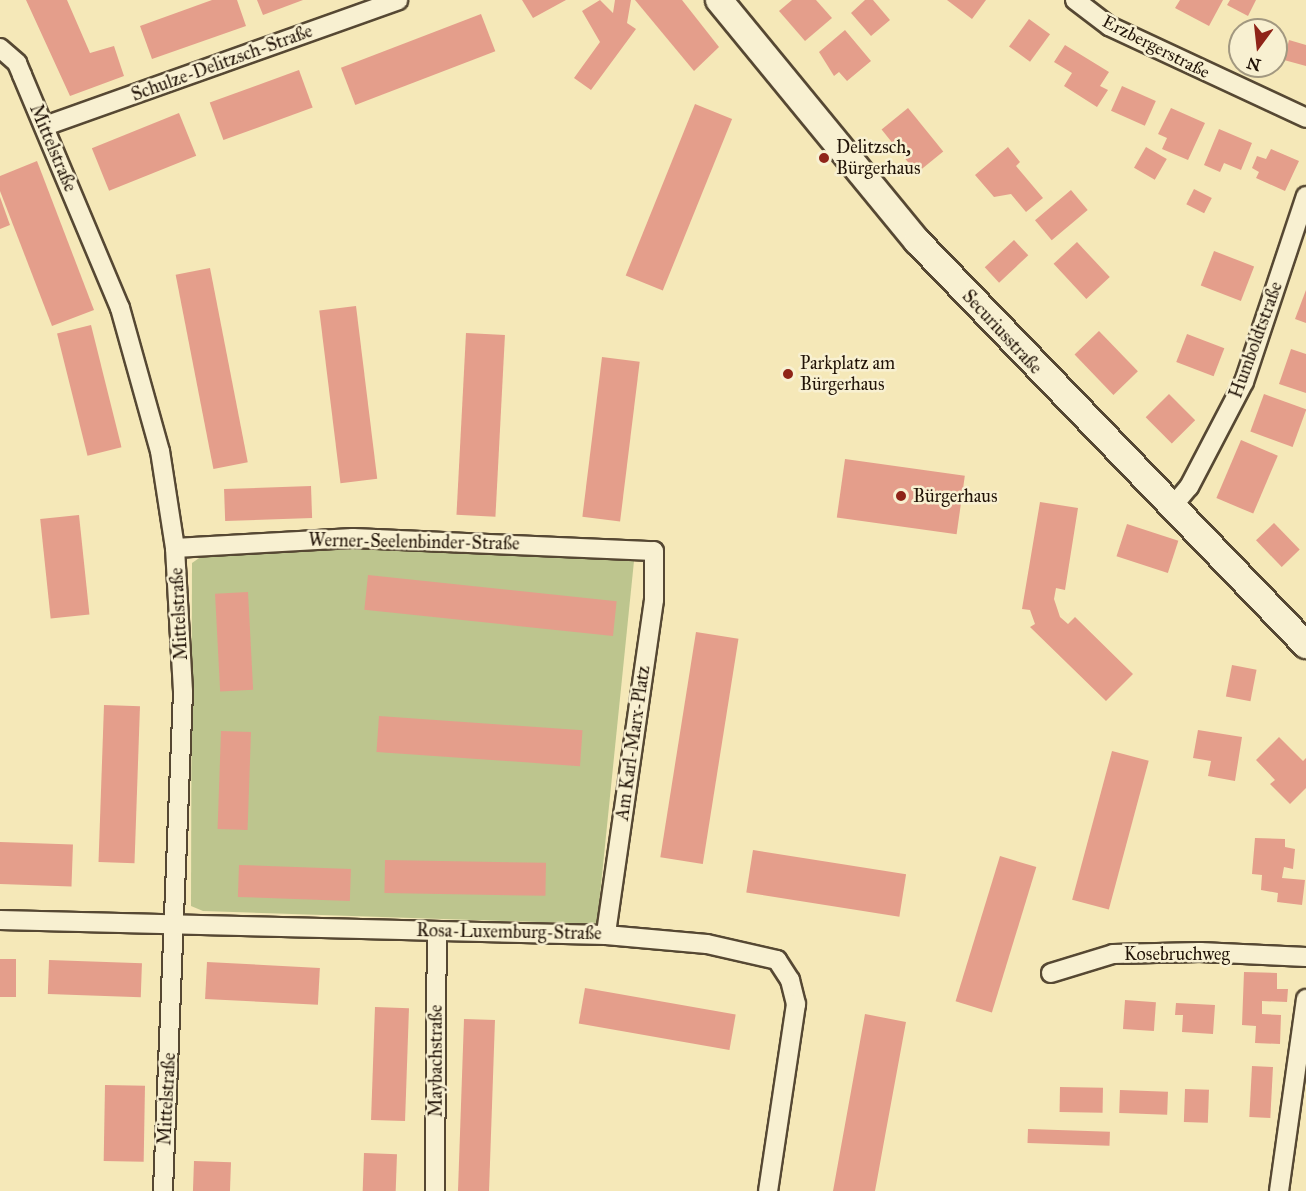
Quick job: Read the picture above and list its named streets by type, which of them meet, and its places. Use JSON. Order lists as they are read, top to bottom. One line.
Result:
{"streets":{"street":["Erzbergerstraße","Schulze-Delitzsch-Straße","Mittelstraße","Securiusstraße","Humboldtstraße","Werner-Seelenbinder-Straße","Am Karl-Marx-Platz","Rosa-Luxemburg-Straße","Kosebruchweg","Maybachstraße"]},"crossings":[["Schulze-Delitzsch-Straße","Mittelstraße"],["Mittelstraße","Werner-Seelenbinder-Straße"],["Mittelstraße","Rosa-Luxemburg-Straße"],["Securiusstraße","Humboldtstraße"],["Werner-Seelenbinder-Straße","Am Karl-Marx-Platz"],["Am Karl-Marx-Platz","Rosa-Luxemburg-Straße"],["Rosa-Luxemburg-Straße","Maybachstraße"]],"places":["Delitzsch, Bürgerhaus","Parkplatz am Bürgerhaus","Bürgerhaus"],"north":"bottom"}
